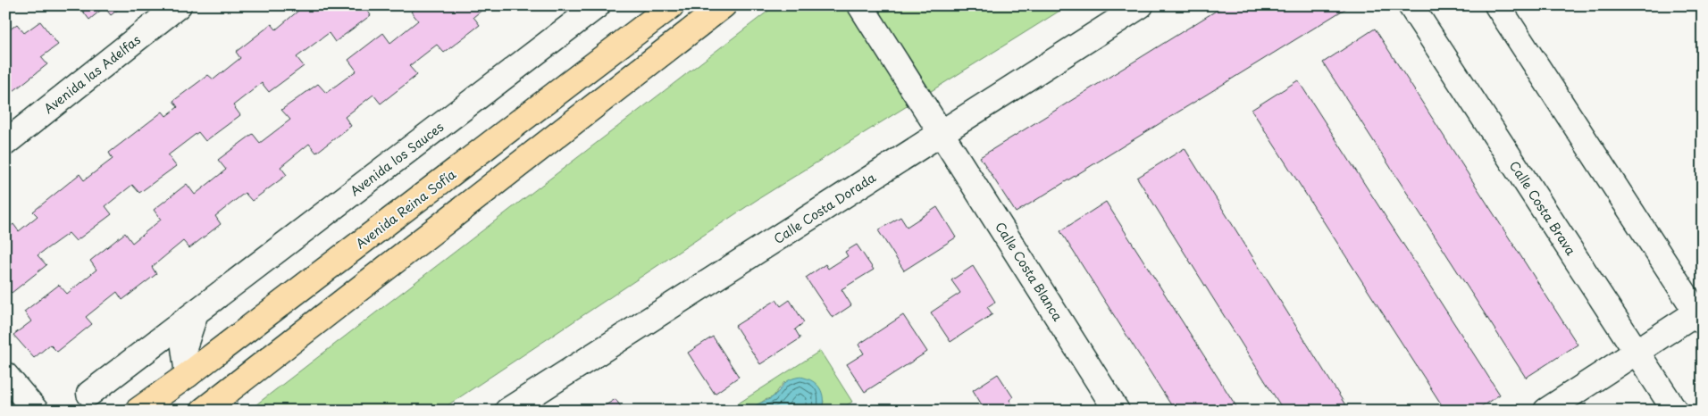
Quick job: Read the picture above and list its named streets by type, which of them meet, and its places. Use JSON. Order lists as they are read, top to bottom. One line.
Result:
{"streets":{"main road":["Avenida Reina Sofía"],"street":["Avenida las Adelfas","Avenida los Sauces","Calle Costa Dorada","Calle Costa Brava","Calle Costa Blanca"]},"crossings":[["Calle Costa Dorada","Calle Costa Blanca"]]}
